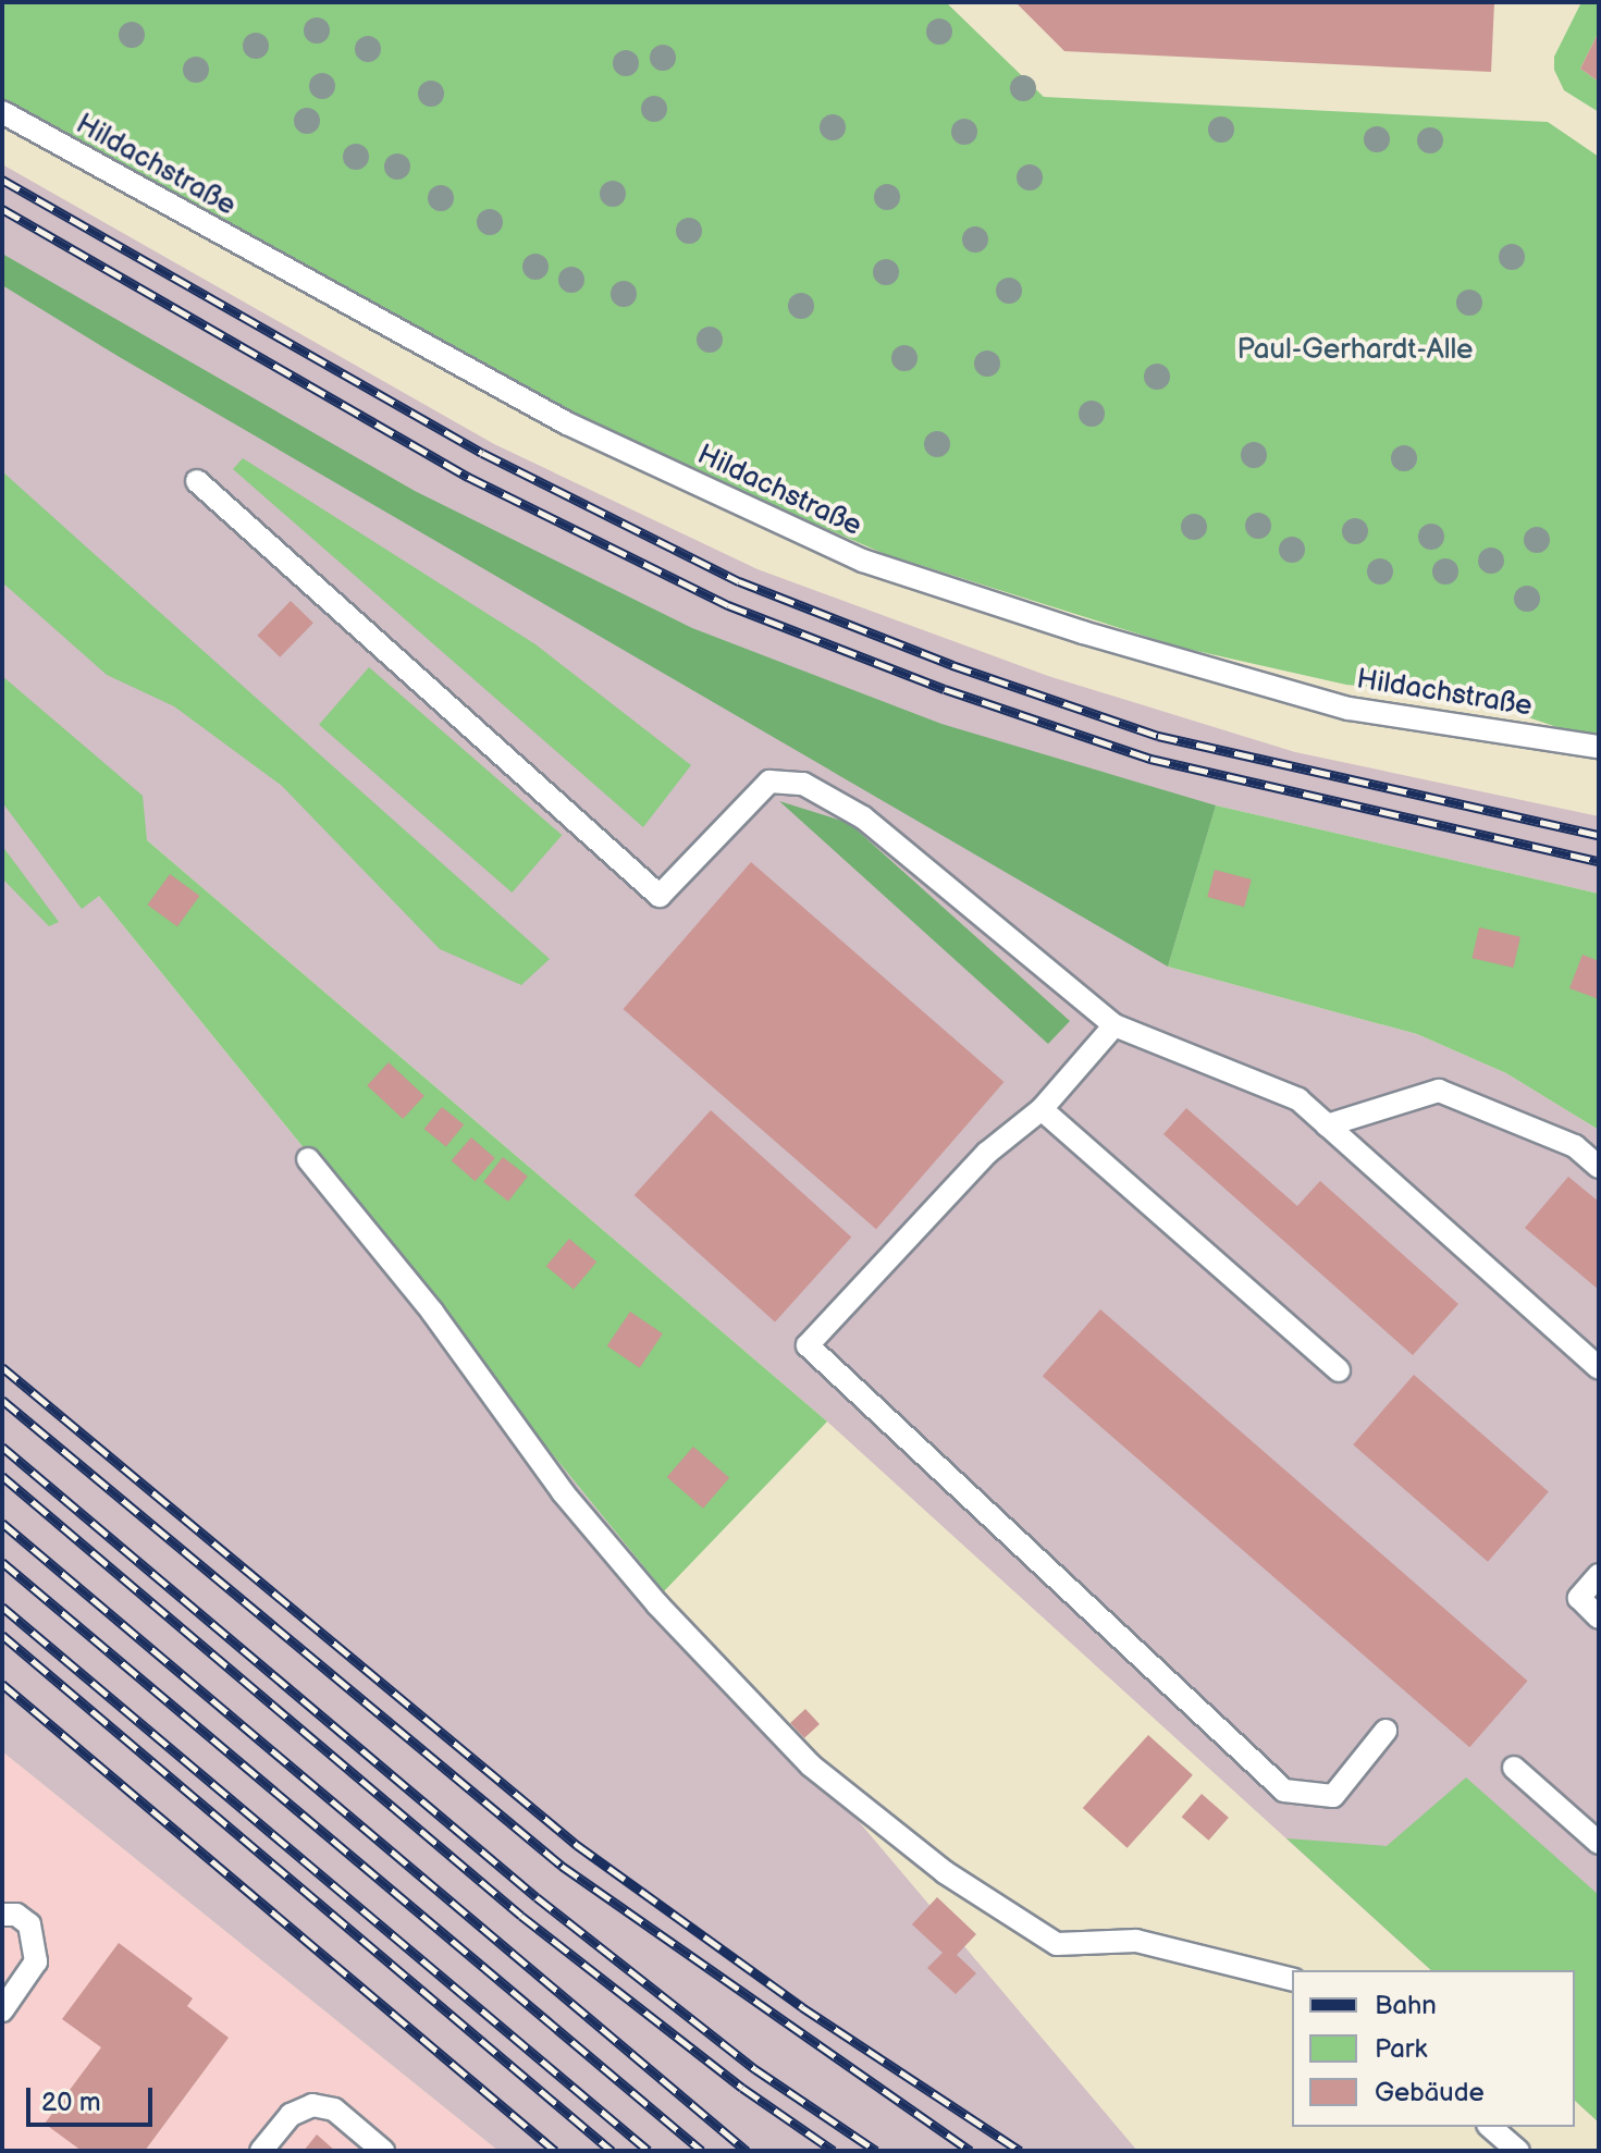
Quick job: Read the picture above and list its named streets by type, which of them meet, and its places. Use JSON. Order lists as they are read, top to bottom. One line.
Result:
{"streets":{"lane":["Hildachstraße"]},"parks":["Paul-Gerhardt-Alle"],"legend":["Bahn","Park","Gebäude"],"scale_bar":"20 m"}
